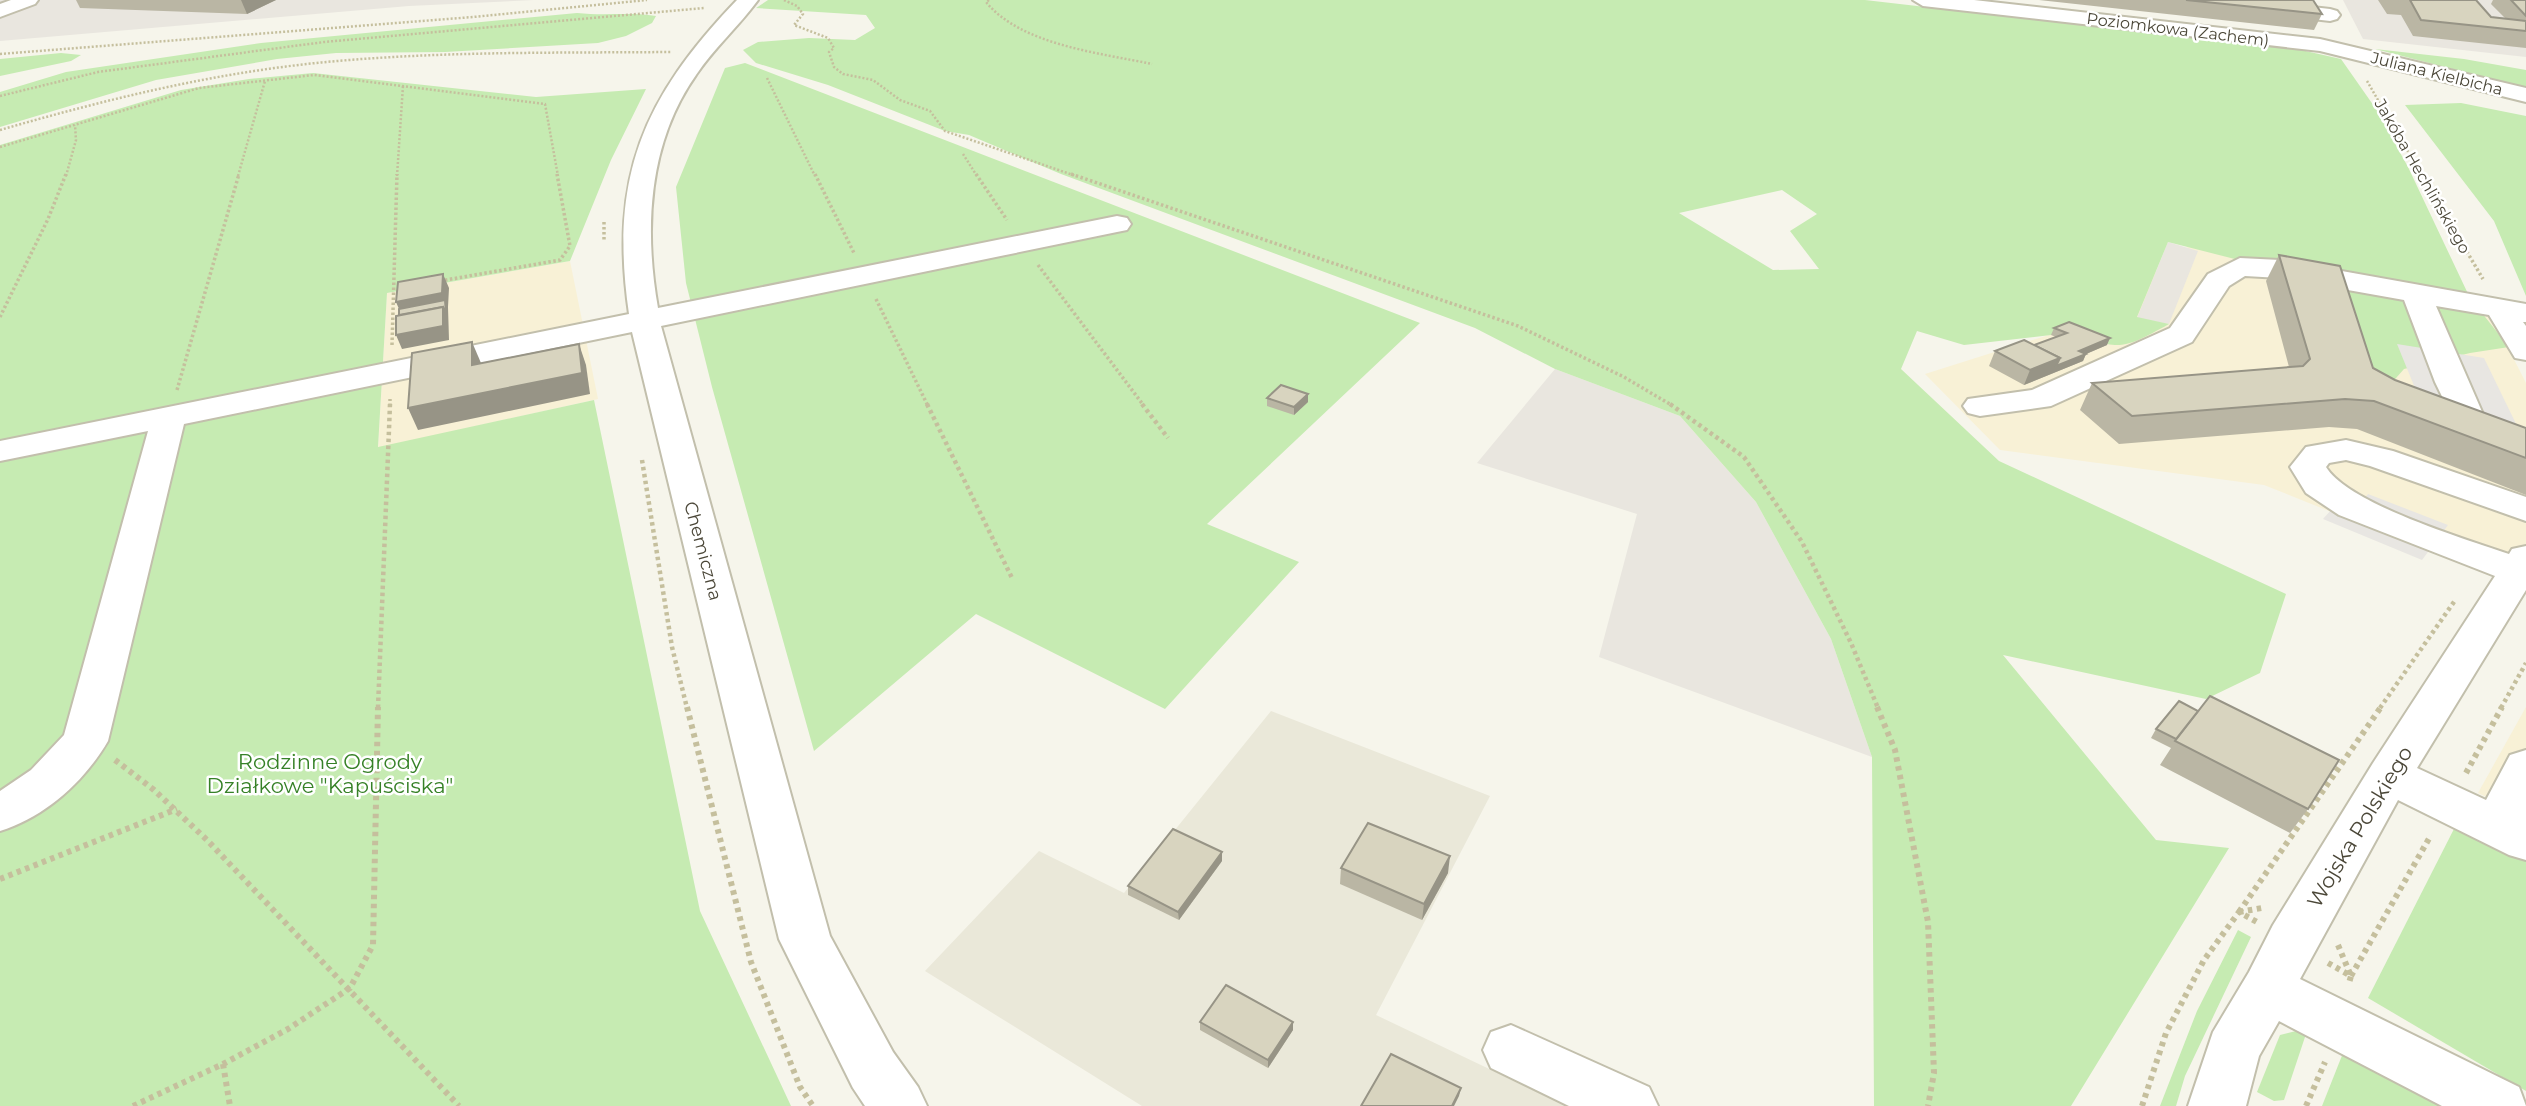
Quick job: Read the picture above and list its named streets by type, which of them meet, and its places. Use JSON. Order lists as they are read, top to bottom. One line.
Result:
{"streets":{"street":["Poziomkowa (Zachem)","Juliana Kielbicha","Chemiczna","Wojska Polskiego"],"path":["Jakóba Hechlińskiego"]},"crossings":[["Poziomkowa (Zachem)","Juliana Kielbicha"],["Poziomkowa (Zachem)","Jakóba Hechlińskiego"],["Juliana Kielbicha","Jakóba Hechlińskiego"]],"parks":["Rodzinne Ogrody Działkowe \"Kapuściska\""]}
